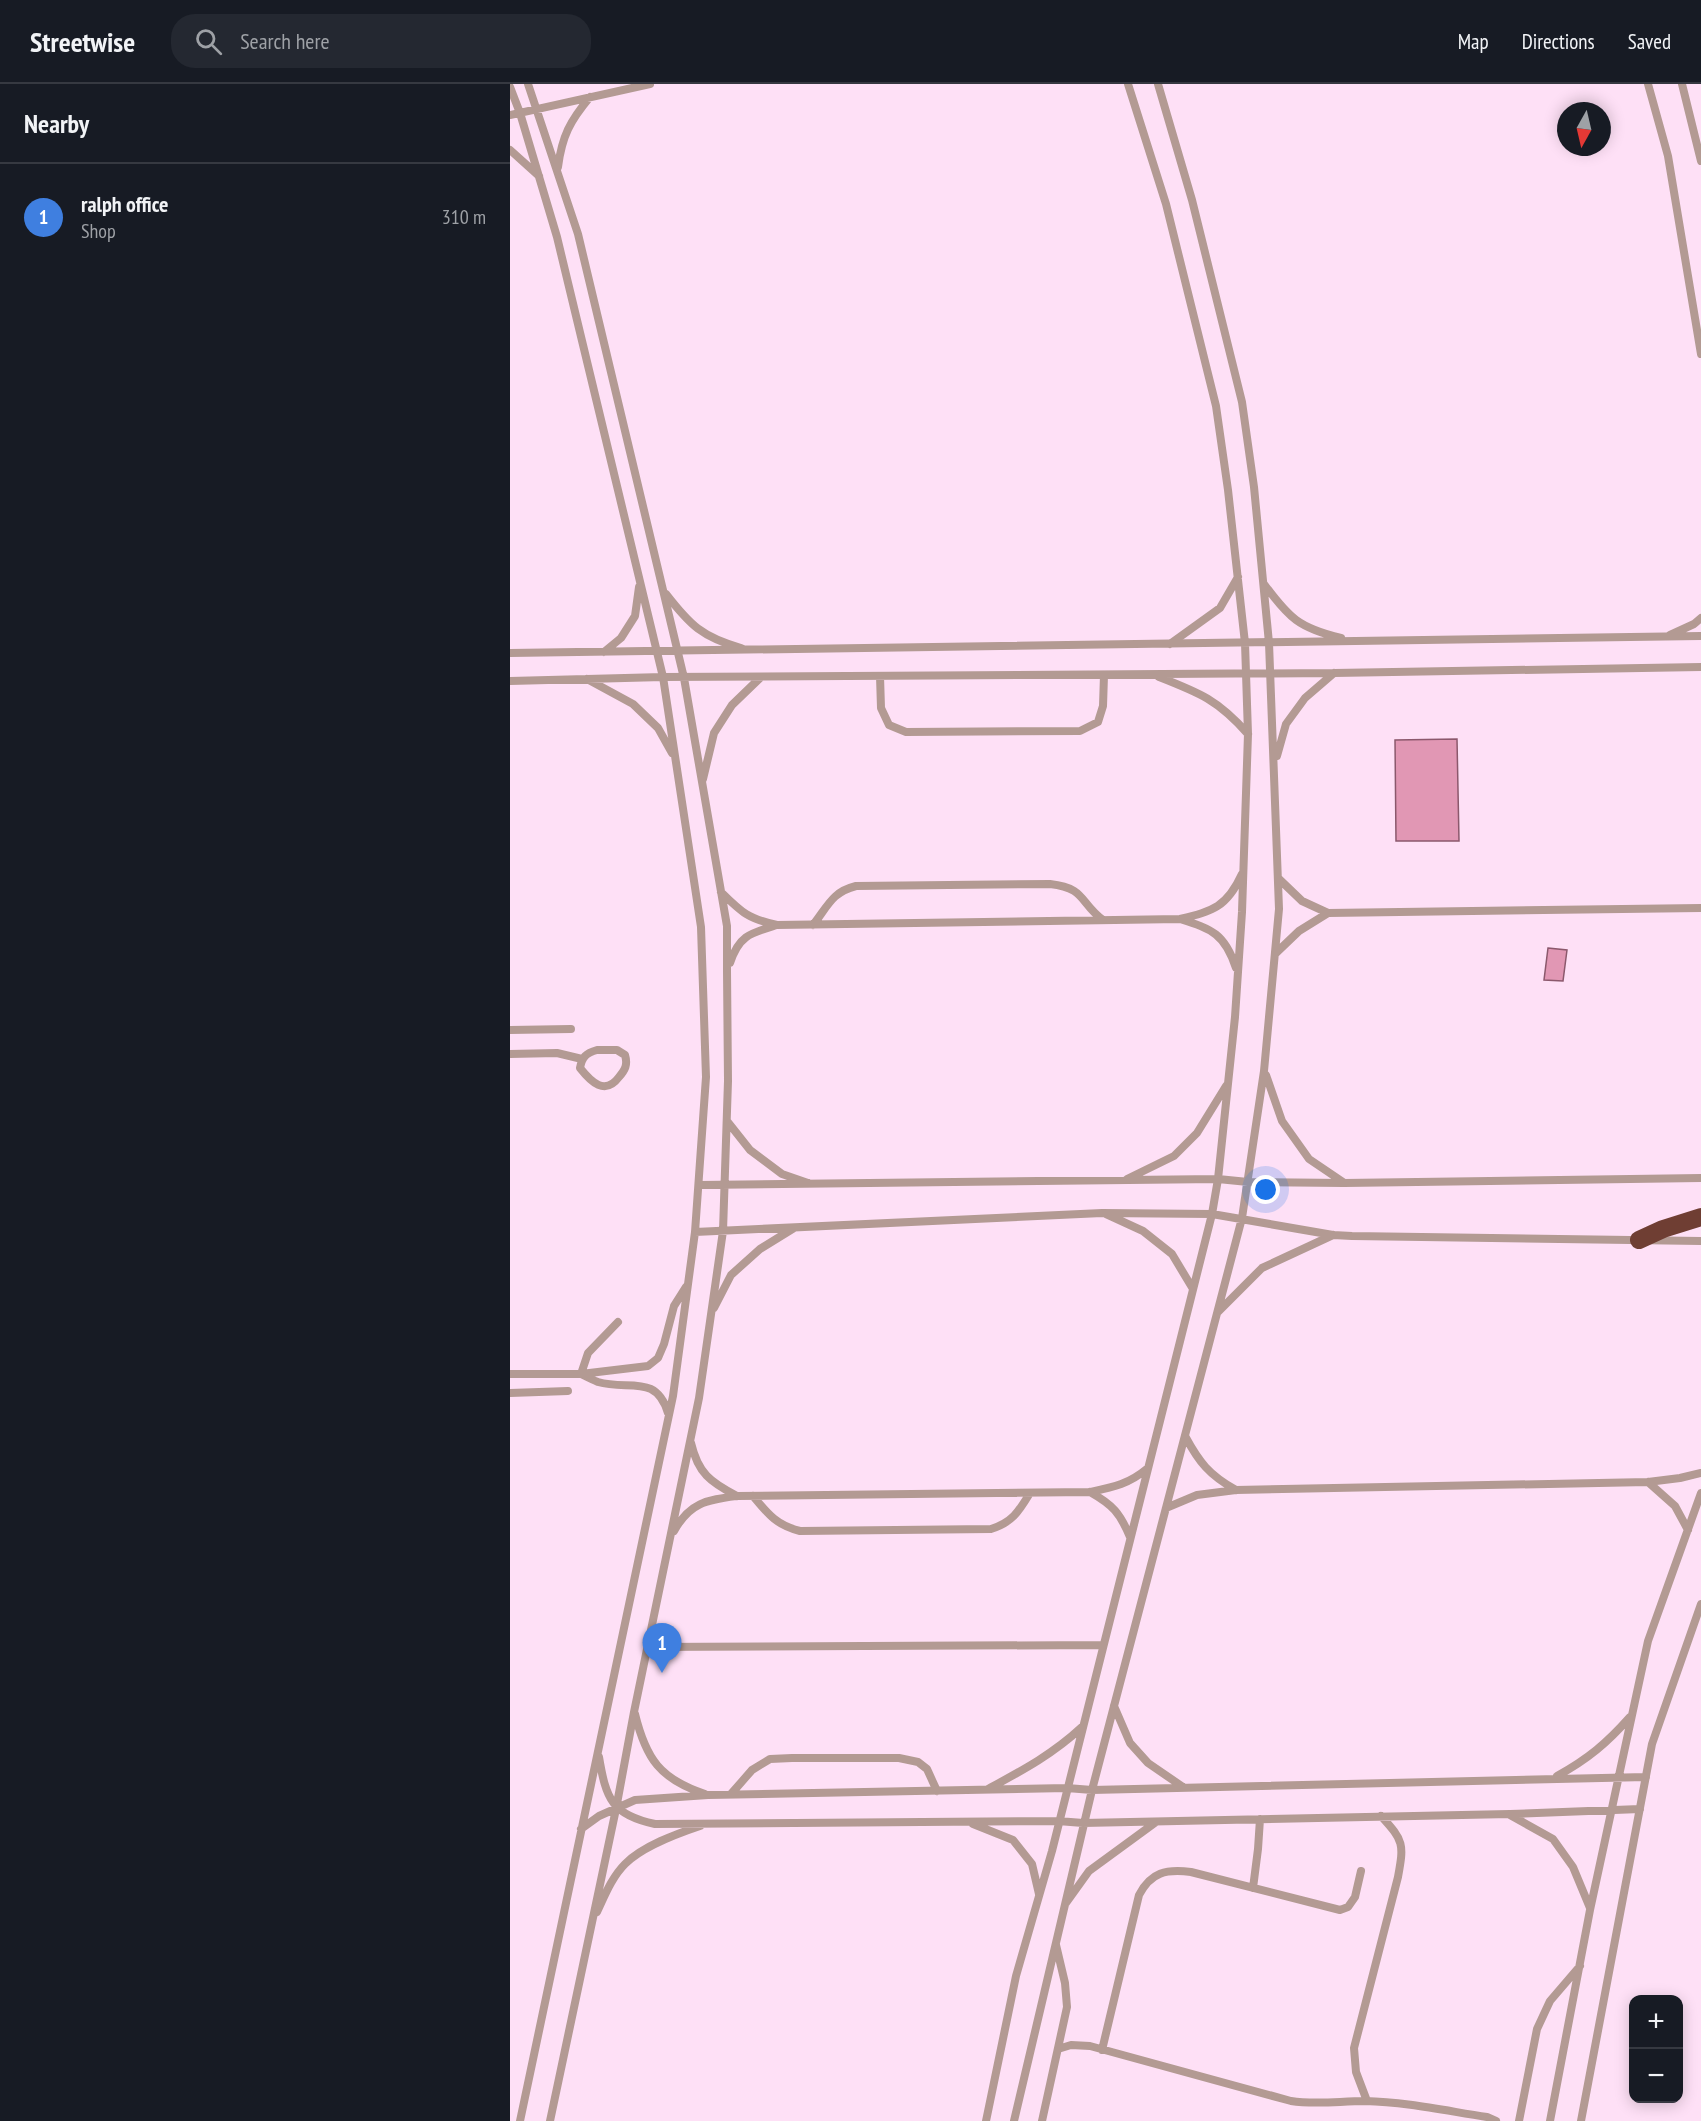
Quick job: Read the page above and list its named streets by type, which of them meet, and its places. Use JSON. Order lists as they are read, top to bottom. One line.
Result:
{"north":"bottom","page":{"header":"Streetwise","search":"Search here","nav":["Map","Directions","Saved"],"heading":"Nearby","list":[{"mark":"1","name":"ralph office","note":"Shop","value":"310 m"}],"pins":"1","map_buttons":["+","−"]}}
